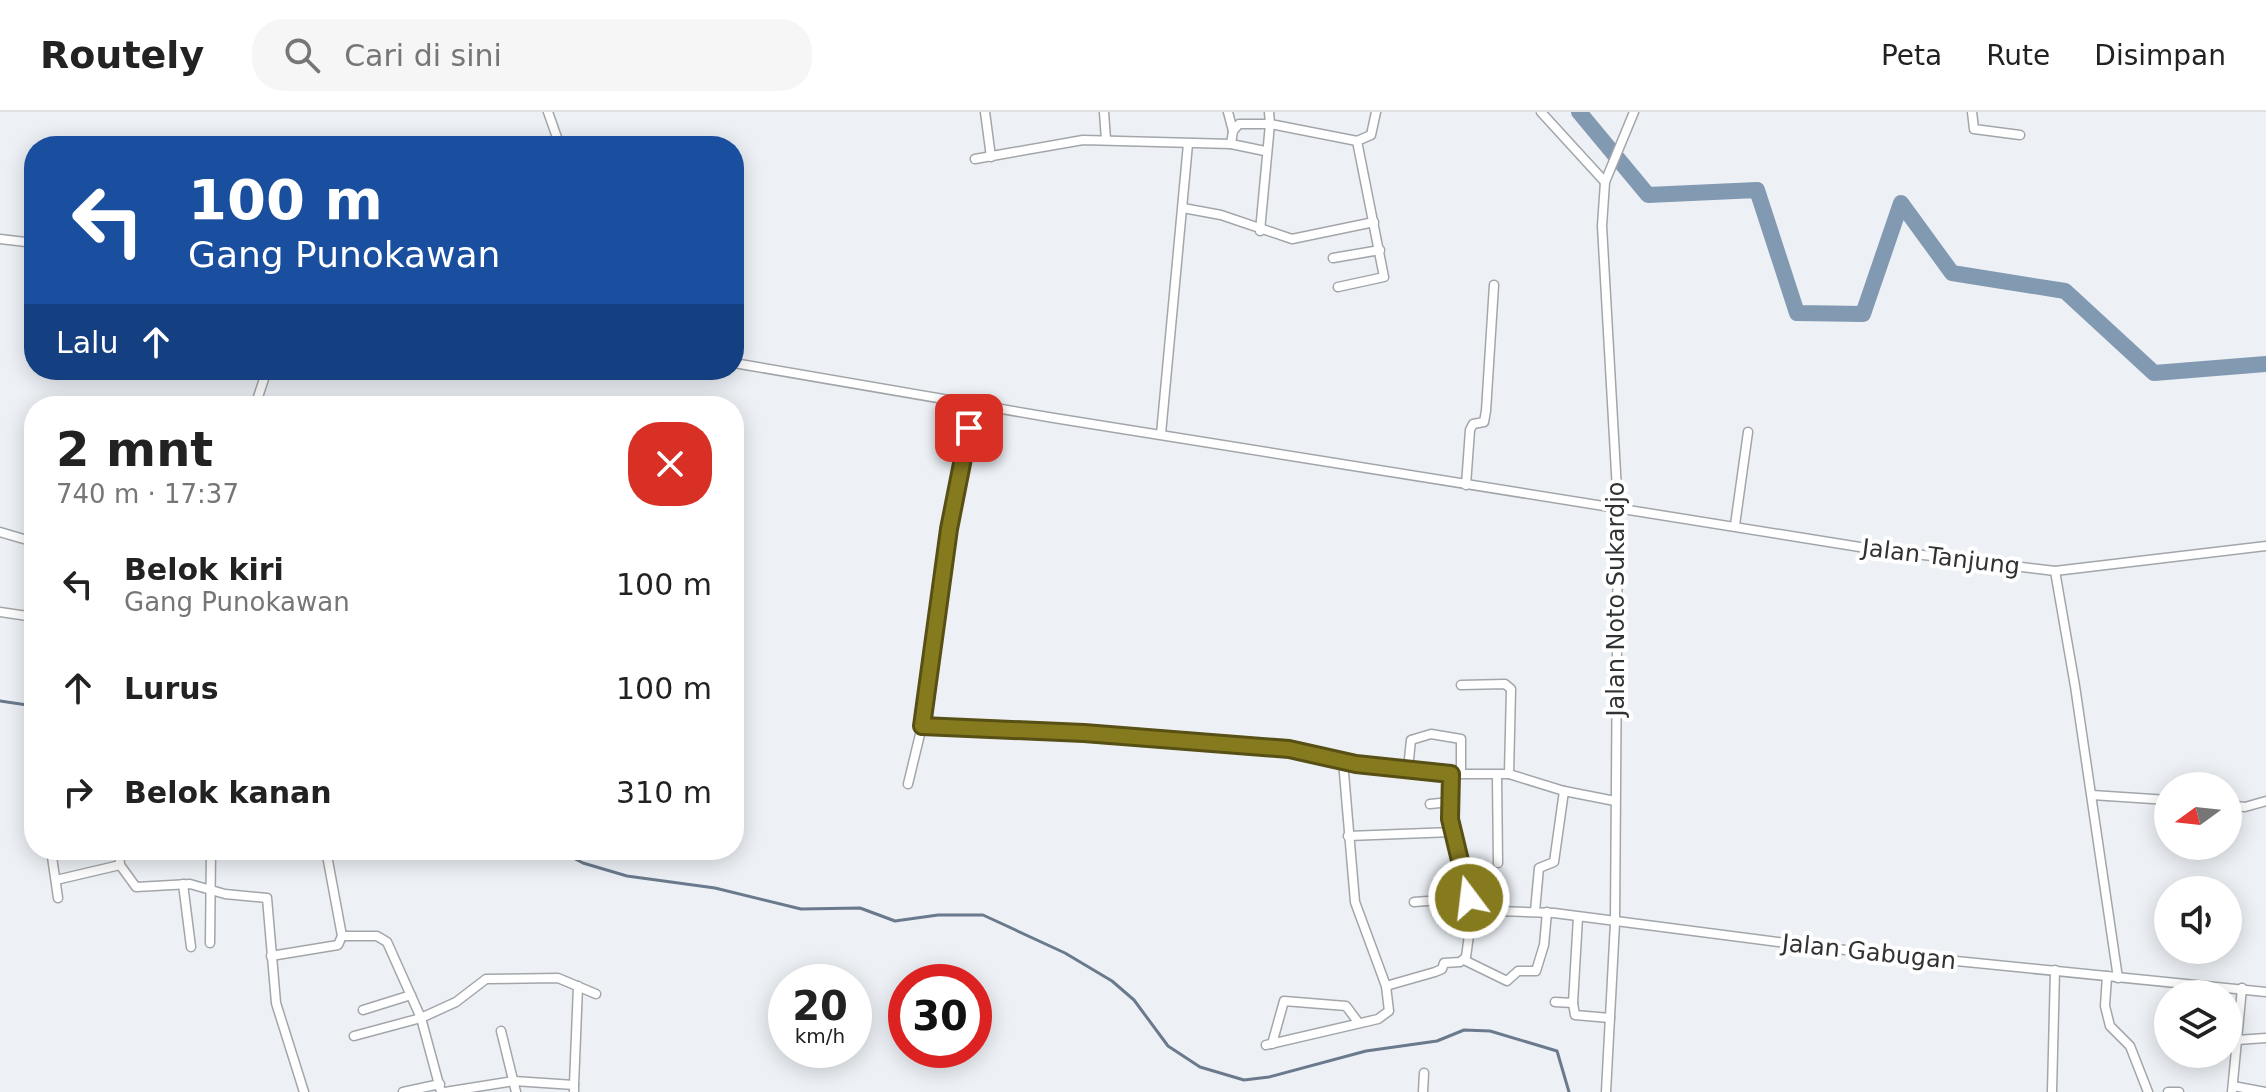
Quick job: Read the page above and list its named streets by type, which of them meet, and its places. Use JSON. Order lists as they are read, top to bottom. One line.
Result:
{"streets":{"street":["Jalan Tanjung","Jalan Noto Sukardjo","Jalan Gabugan"]},"crossings":[["Jalan Tanjung","Jalan Noto Sukardjo"],["Jalan Noto Sukardjo","Jalan Gabugan"]],"north":"left","page":{"header":"Routely","search":"Cari di sini","nav":["Peta","Rute","Disimpan"],"turn":["100 m","Gang Punokawan"],"then":"Lalu","heading":["2 mnt","740 m · 17:37"],"list":[{"name":"Belok kiri","note":"Gang Punokawan","value":"100 m"},{"name":"Lurus","value":"100 m"},{"name":"Belok kanan","value":"310 m"}],"speed":"20 km/h","limit":"30"}}
